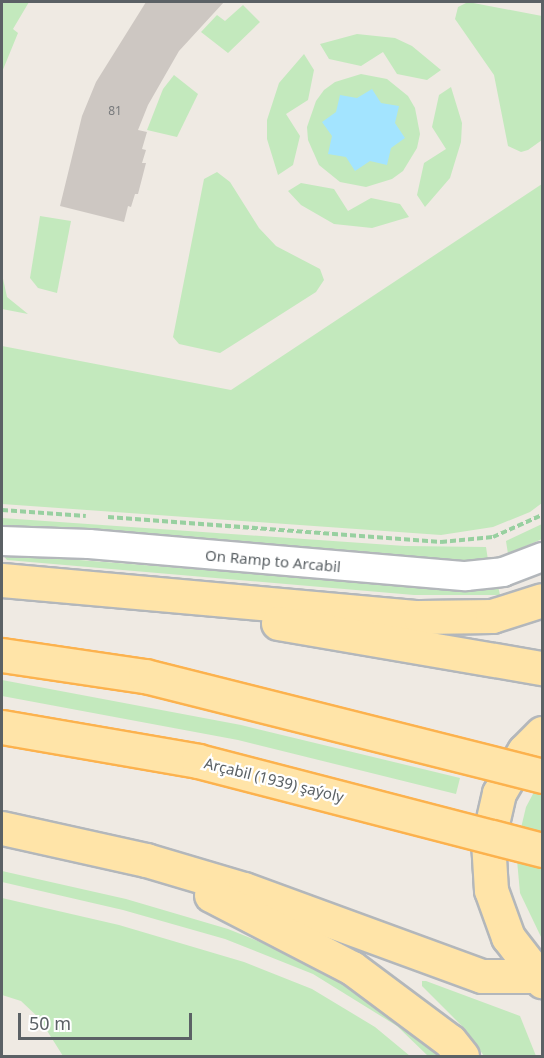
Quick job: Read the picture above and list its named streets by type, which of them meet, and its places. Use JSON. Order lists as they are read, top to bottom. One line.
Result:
{"streets":{"main road":["Arçabil (1939) şaýoly"],"street":["On Ramp to Arcabil"]},"house_numbers":["81"],"scale_bar":"50 m"}
